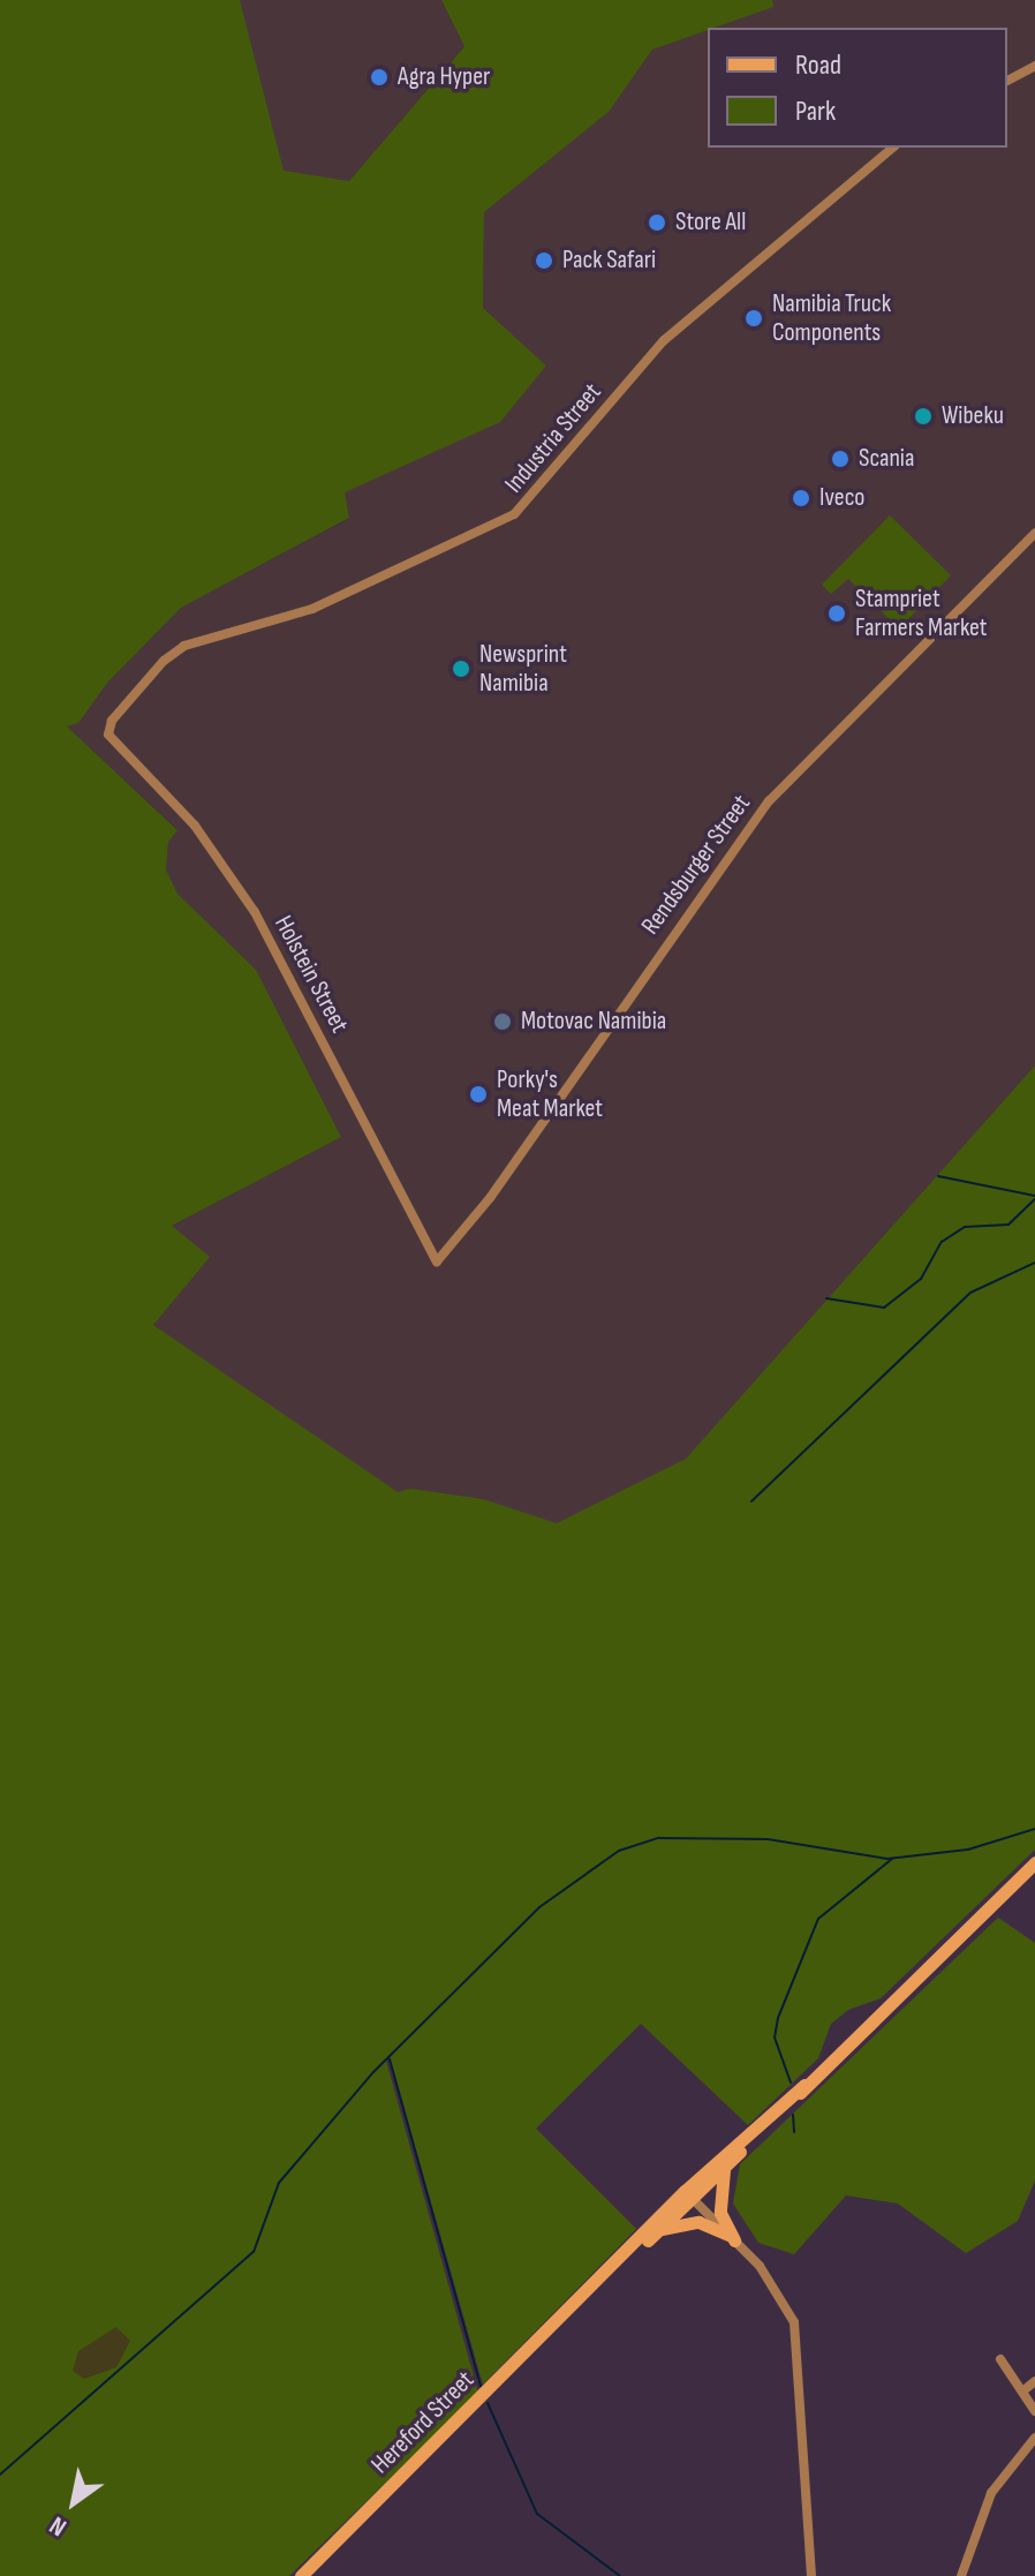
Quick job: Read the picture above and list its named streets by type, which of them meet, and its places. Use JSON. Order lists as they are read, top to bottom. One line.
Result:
{"streets":{"main road":["Hereford Street"],"street":["Industria Street","Rendsburger Street","Holstein Street"]},"crossings":[["Industria Street","Holstein Street"],["Rendsburger Street","Holstein Street"]],"places":["Agra Hyper","Store All","Pack Safari","Namibia Truck Components","Wibeku","Scania","Iveco","Stampriet Farmers Market","Newsprint Namibia","Motovac Namibia","Porky's Meat Market"],"legend":["Road","Park"],"north":"bottom left"}
